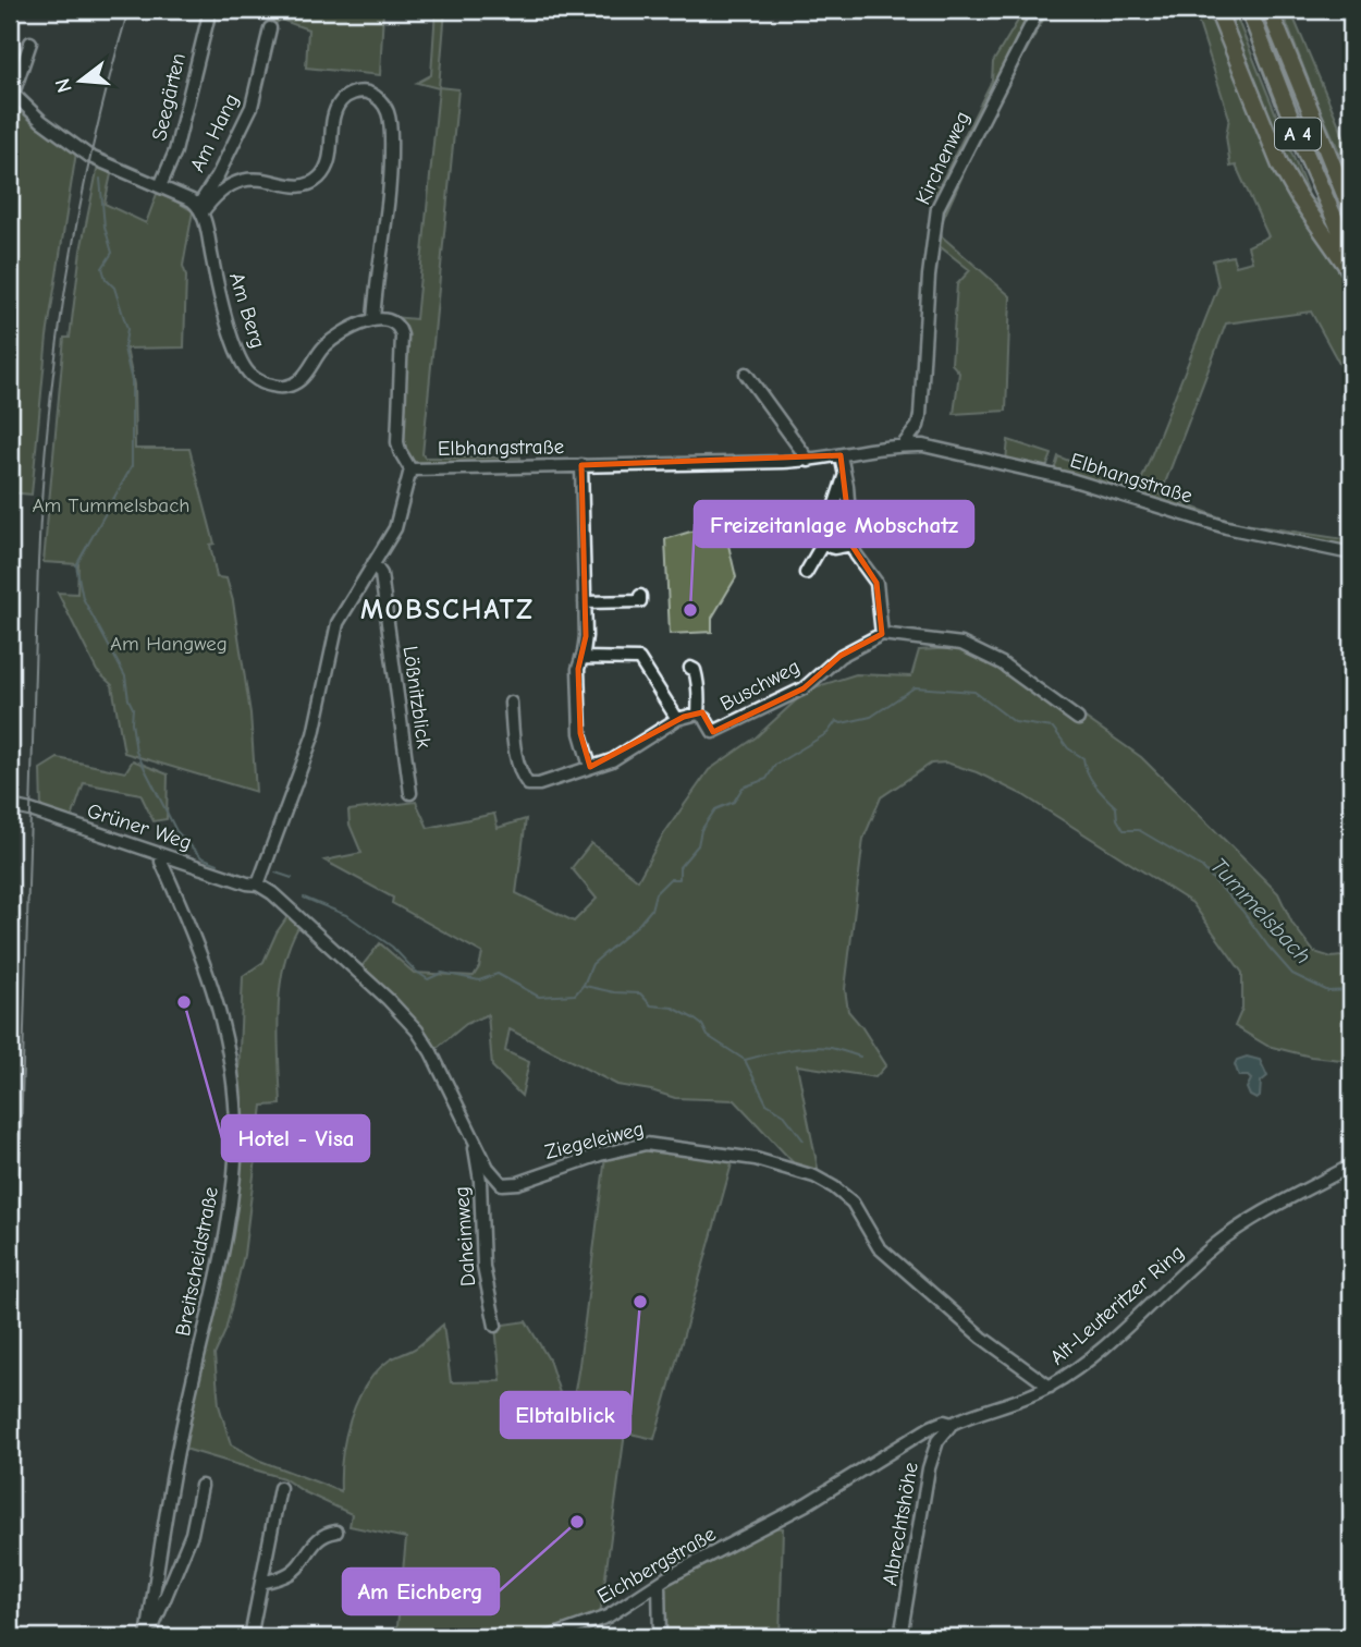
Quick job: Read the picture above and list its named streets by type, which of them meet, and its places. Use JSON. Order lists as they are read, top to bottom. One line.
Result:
{"streets":{"highway":["A 4"],"street":["Seegärten","Am Hang","Kirchenweg","Am Berg","Elbhangstraße","Buschweg","Lößnitzblick","Grüner Weg","Ziegeleiweg","Daheimweg","Breitscheidstraße","Alt-Leuteritzer Ring","Albrechtshöhe","Eichbergstraße"]},"crossings":[["Am Hang","Am Berg"],["Kirchenweg","Elbhangstraße"],["Elbhangstraße","Lößnitzblick"],["Elbhangstraße","Grüner Weg"],["Elbhangstraße","Ziegeleiweg"],["Grüner Weg","Ziegeleiweg"],["Grüner Weg","Breitscheidstraße"],["Ziegeleiweg","Daheimweg"],["Ziegeleiweg","Alt-Leuteritzer Ring"],["Alt-Leuteritzer Ring","Albrechtshöhe"],["Alt-Leuteritzer Ring","Eichbergstraße"]],"districts":["MOBSCHATZ"],"water":["Tummelsbach"],"parks":["Am Tummelsbach","Am Hangweg"],"places":["Freizeitanlage Mobschatz","Hotel - Visa","Elbtalblick","Am Eichberg"],"north":"left"}
